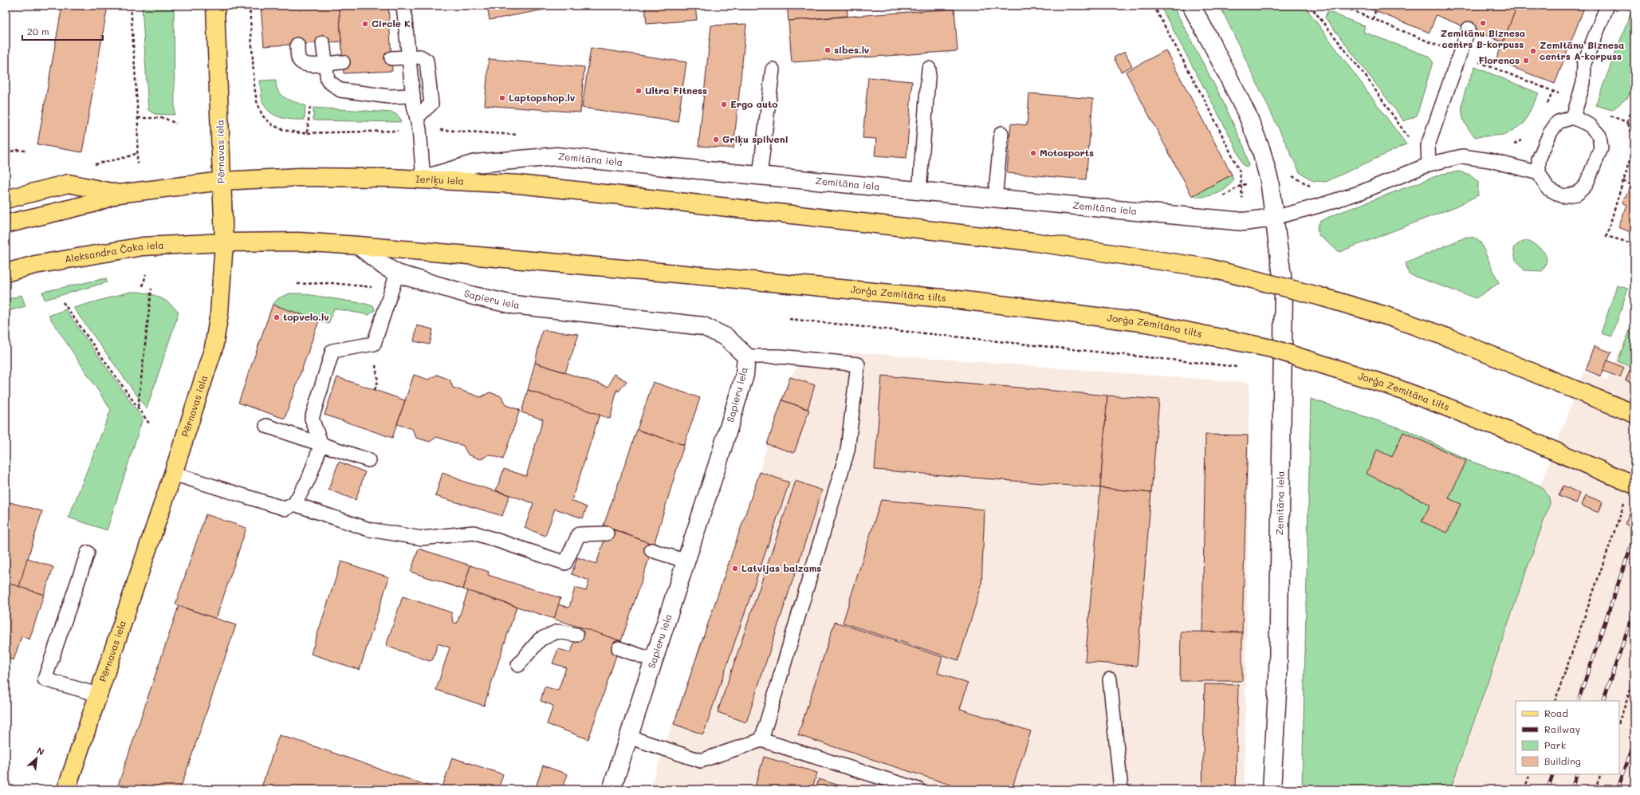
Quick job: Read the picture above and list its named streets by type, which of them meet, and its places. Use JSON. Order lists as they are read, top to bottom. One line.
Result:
{"streets":{"main road":["Pērnavas iela","Ieriķu iela","Aleksandra Čaka iela","Jorģa Zemitāna tilts"],"street":["Zemitāna iela","Sapieru iela"]},"crossings":[["Pērnavas iela","Ieriķu iela"],["Pērnavas iela","Aleksandra Čaka iela"],["Zemitāna iela","Ieriķu iela"],["Jorģa Zemitāna tilts","Sapieru iela"]],"places":["Zemitānu Biznesa centrs B-korpuss","Circle K","sibes.lv","Zemitānu Biznesa centrs A-korpuss","Florencs","Ultra Fitness","Laptopshop.lv","Ergo auto","Griķu spilveni","Motosports","topvelo.lv","Latvijas balzams"],"legend":["Road","Railway","Park","Building"],"scale_bar":"20 m","north":"top right"}
